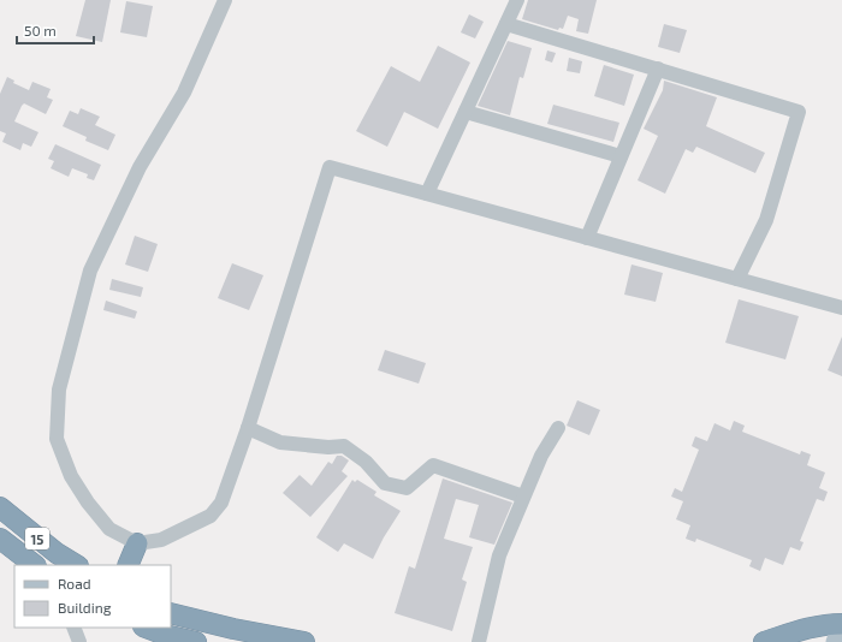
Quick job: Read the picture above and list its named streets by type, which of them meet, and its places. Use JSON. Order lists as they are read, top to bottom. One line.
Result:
{"streets":{"highway":["15"]},"legend":["Road","Building"],"scale_bar":"50 m"}
